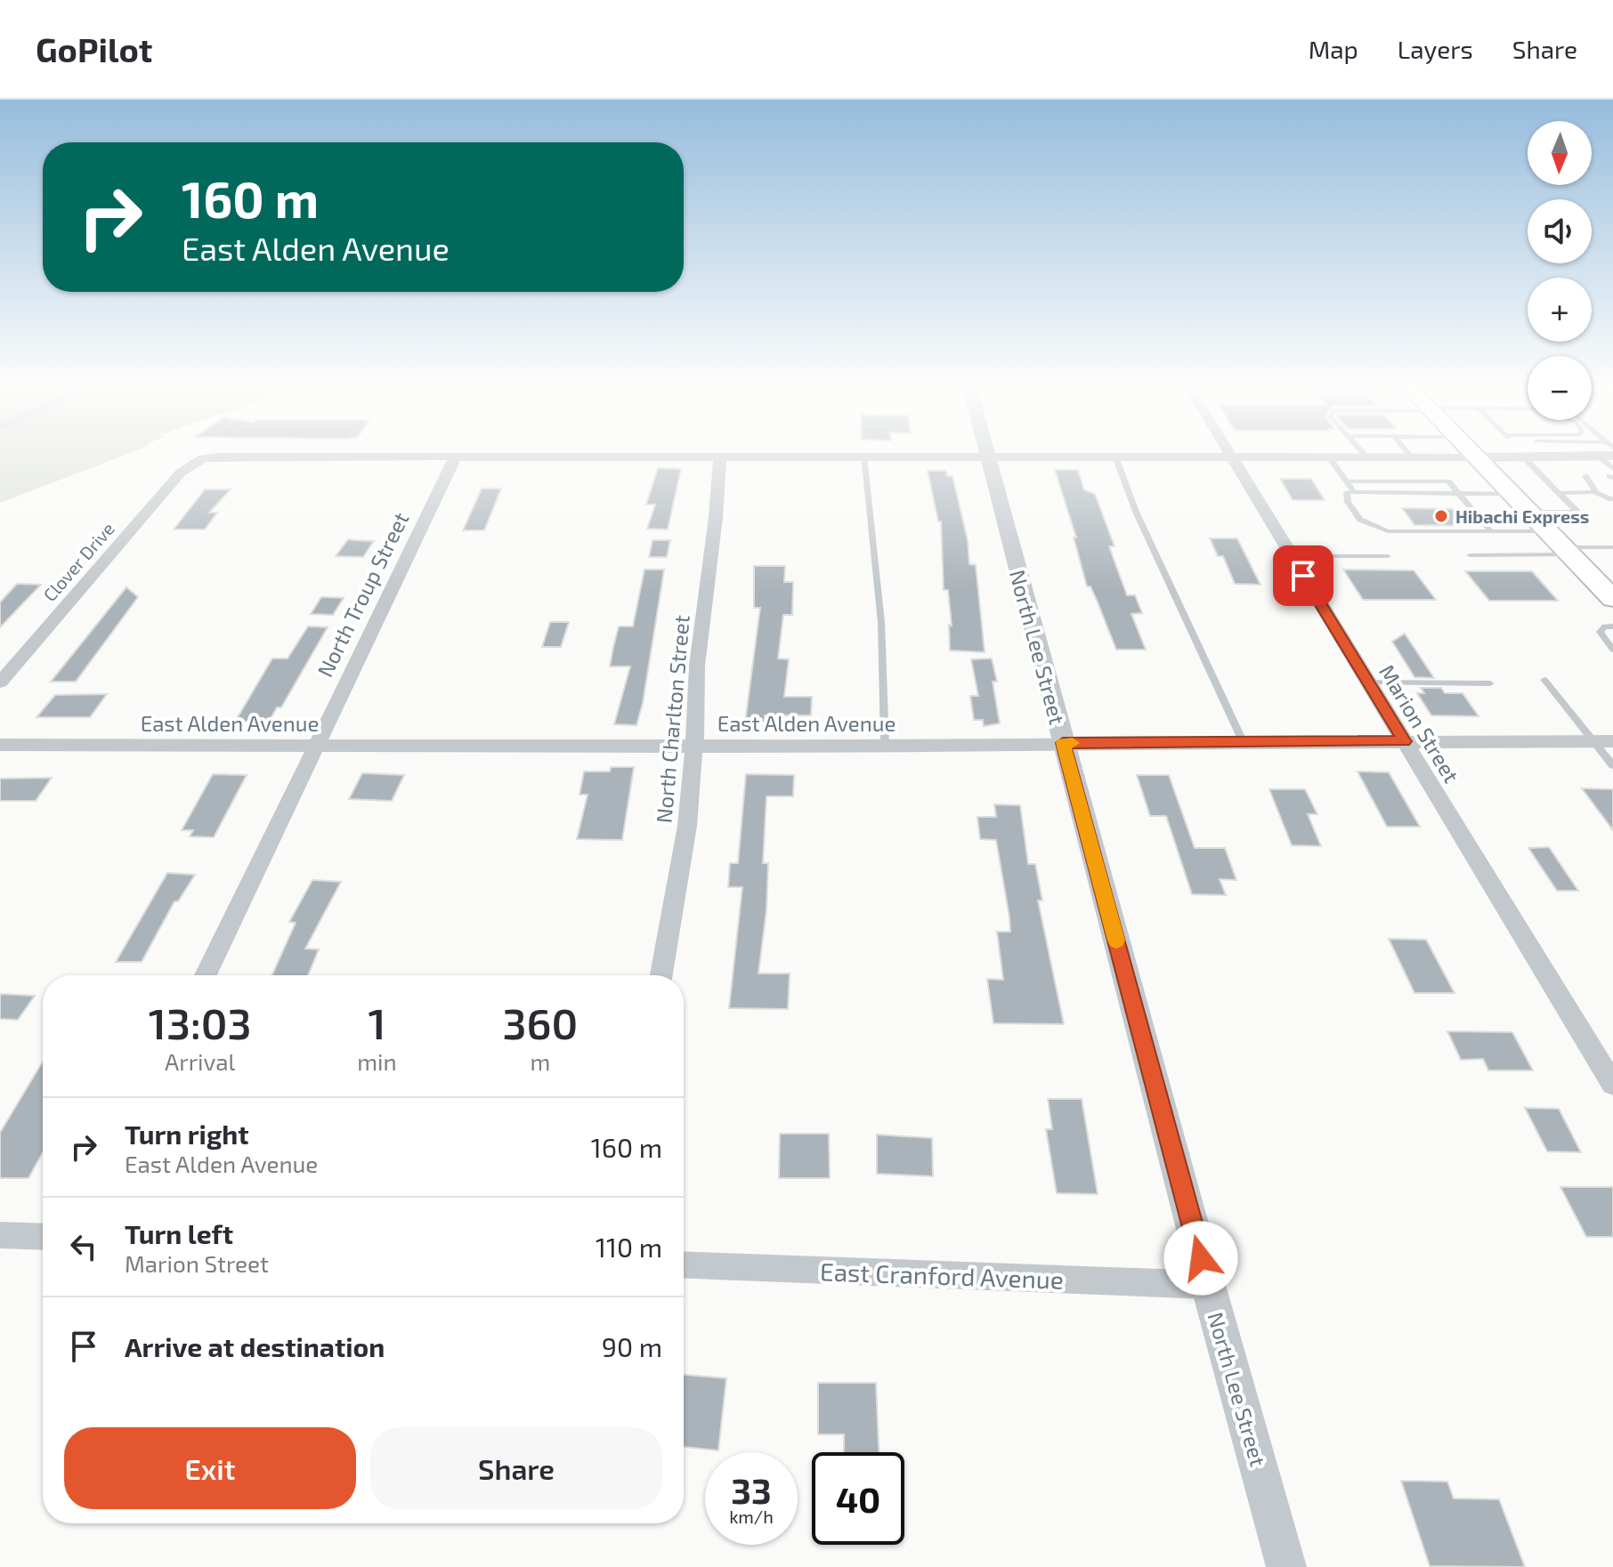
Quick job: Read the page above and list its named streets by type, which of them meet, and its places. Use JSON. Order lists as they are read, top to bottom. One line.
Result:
{"streets":{"street":["Clover Drive","North Troup Street","North Lee Street","North Charlton Street","East Alden Avenue","Marion Street","East Cranford Avenue"]},"crossings":[["Clover Drive","North Troup Street"],["North Troup Street","East Alden Avenue"],["North Lee Street","East Alden Avenue"],["North Lee Street","East Cranford Avenue"],["North Charlton Street","East Alden Avenue"],["East Alden Avenue","Marion Street"]],"places":["Hibachi Express"],"north":"bottom","page":{"header":"GoPilot","nav":["Map","Layers","Share"],"map_buttons":["+","−"],"turn":["160 m","East Alden Avenue"],"eta":["13:03","Arrival","1","min","360","m"],"list":[{"name":"Turn right","note":"East Alden Avenue","value":"160 m"},{"name":"Turn left","note":"Marion Street","value":"110 m"},{"name":"Arrive at destination","value":"90 m"}],"buttons":["Exit","Share"],"speed":"33 km/h","limit":"40"}}
